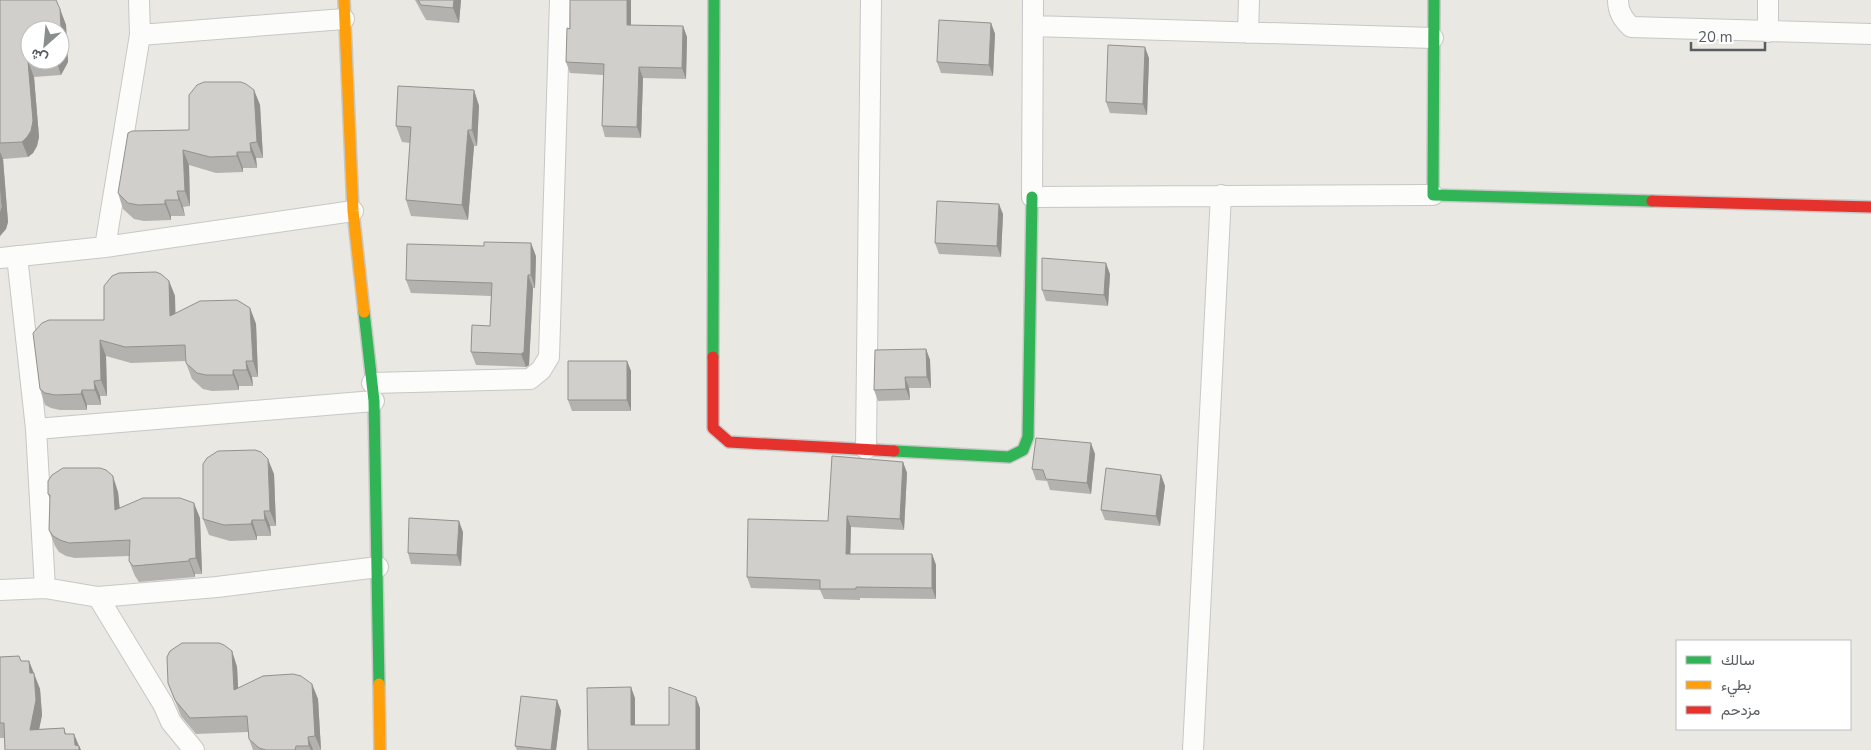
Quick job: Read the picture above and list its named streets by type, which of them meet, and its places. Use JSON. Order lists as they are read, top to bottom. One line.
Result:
{"legend":["سالك","بطيء","مزدحم"],"scale_bar":"20 m","north":"bottom left"}
